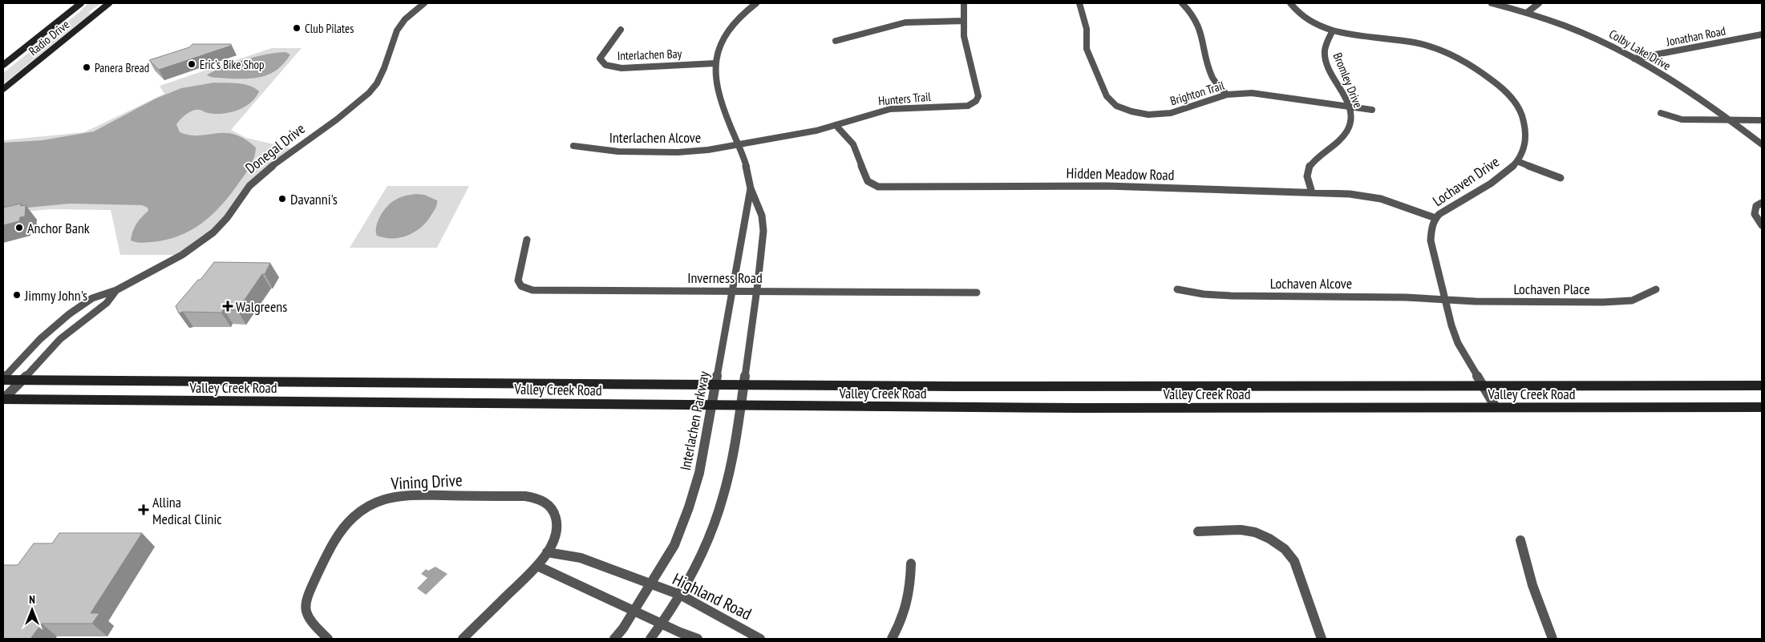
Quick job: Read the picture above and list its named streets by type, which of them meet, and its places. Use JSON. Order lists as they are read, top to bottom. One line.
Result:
{"streets":{"main road":["Radio Drive","Valley Creek Road"],"street":["Jonathan Road","Colby Lake Drive","Interlachen Bay","Bromley Drive","Brighton Trail","Hunters Trail","Interlachen Alcove","Donegal Drive","Hidden Meadow Road","Lochaven Drive","Inverness Road","Lochaven Alcove","Lochaven Place","Interlachen Parkway","Vining Drive","Highland Road"]},"crossings":[["Jonathan Road","Colby Lake Drive"],["Interlachen Bay","Interlachen Parkway"],["Bromley Drive","Brighton Trail"],["Bromley Drive","Hidden Meadow Road"],["Bromley Drive","Lochaven Drive"],["Hunters Trail","Interlachen Alcove"],["Hunters Trail","Hidden Meadow Road"],["Hunters Trail","Interlachen Parkway"],["Interlachen Alcove","Interlachen Parkway"],["Donegal Drive","Valley Creek Road"],["Hidden Meadow Road","Lochaven Drive"],["Lochaven Drive","Lochaven Alcove"],["Lochaven Drive","Lochaven Place"],["Lochaven Drive","Valley Creek Road"],["Inverness Road","Interlachen Parkway"],["Lochaven Alcove","Lochaven Place"],["Valley Creek Road","Interlachen Parkway"],["Interlachen Parkway","Highland Road"]],"places":{"other":["Club Pilates","Eric's Bike Shop","Panera Bread","Davanni's","Anchor Bank","Jimmy John's"],"health":["Walgreens","Allina Medical Clinic"]},"north":"top"}
